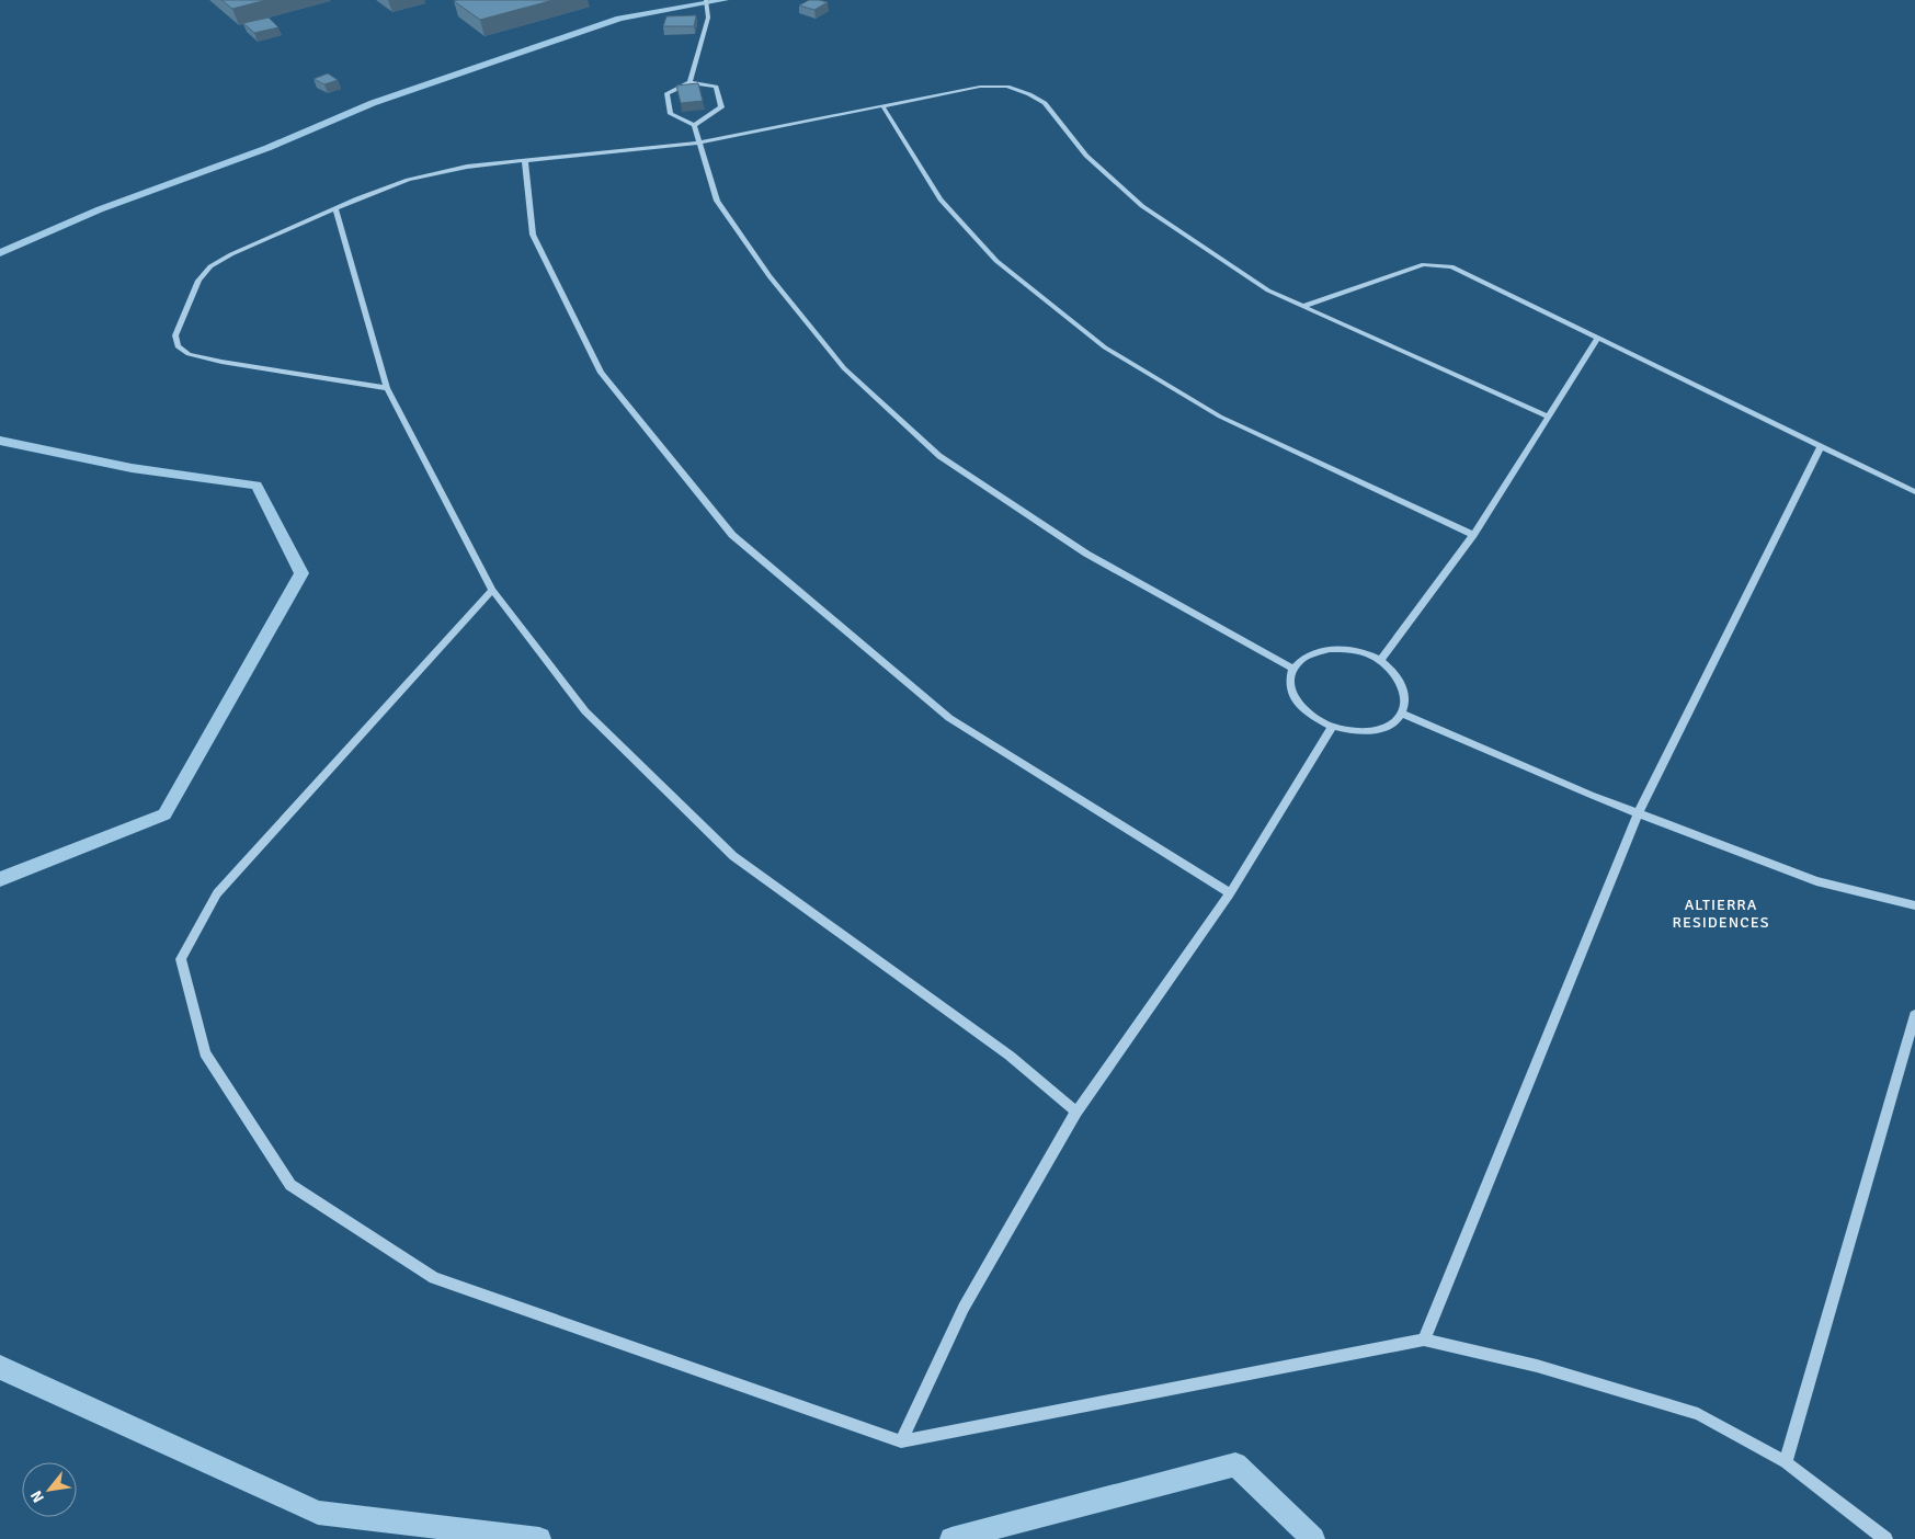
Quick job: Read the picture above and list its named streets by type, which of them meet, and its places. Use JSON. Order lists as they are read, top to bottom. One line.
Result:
{"districts":["ALTIERRA RESIDENCES"],"north":"bottom left"}
